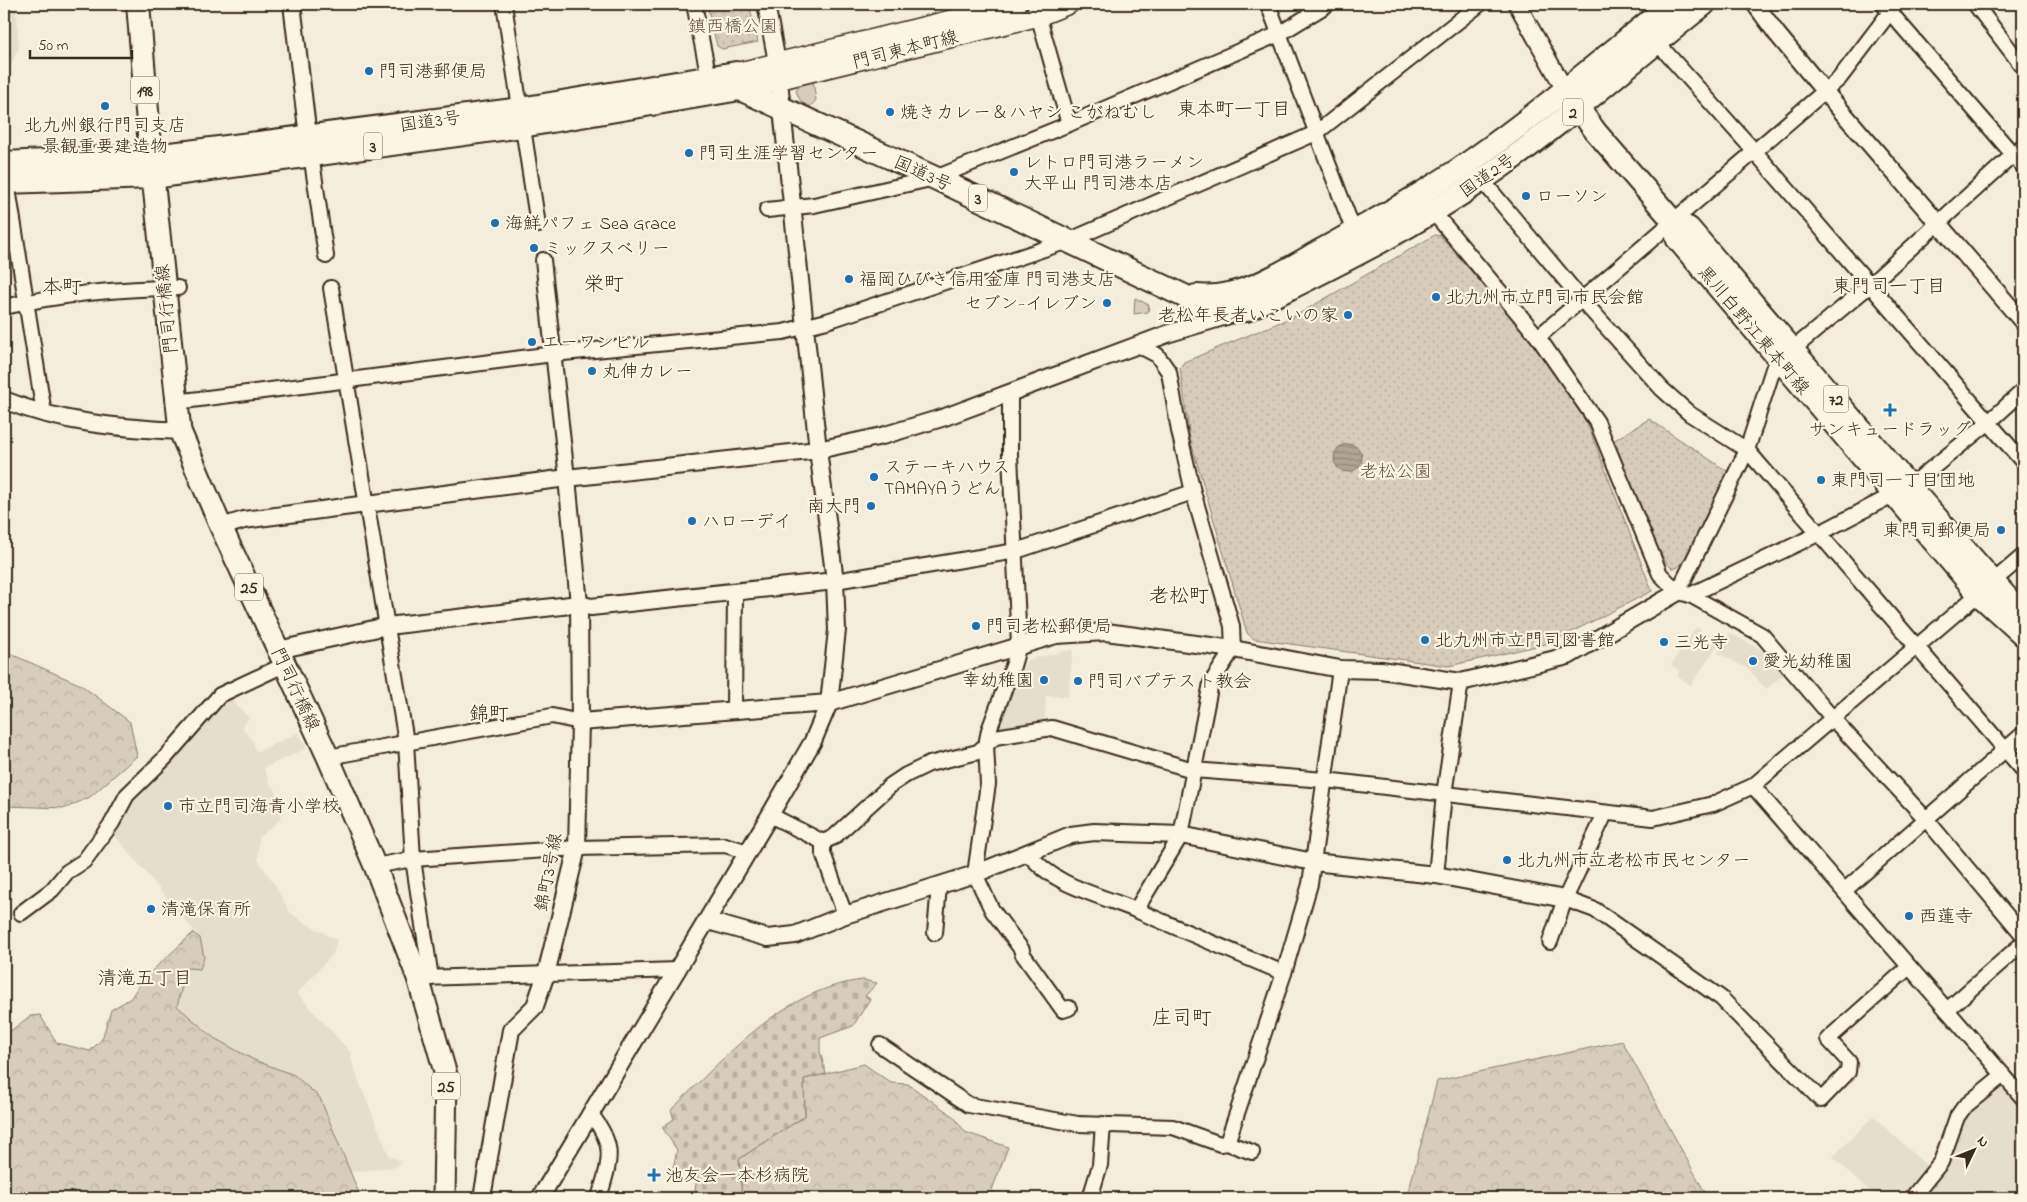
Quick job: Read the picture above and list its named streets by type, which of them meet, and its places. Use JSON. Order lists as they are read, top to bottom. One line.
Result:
{"streets":{"highway":["198","2","国道3号","3","国道2号"],"main road":["門司東本町線","門司行橋線","黒川白野江東本町線","72","25"],"street":["錦町3号線"]},"crossings":[["門司東本町線","国道3号"],["198","国道3号"],["198","門司行橋線"],["国道3号","国道2号"],["国道3号","門司行橋線"],["国道2号","黒川白野江東本町線"]],"districts":["東本町一丁目","栄町","東門司一丁目","本町","老松町","錦町","清滝五丁目","庄司町"],"parks":["鎮西橋公園","老松公園"],"places":{"other":["門司港郵便局","北九州銀行門司支店 景観重要建造物","焼きカレー＆ハヤシ こがねむし","門司生涯学習センター","レトロ門司港ラーメン 大平山 門司港本店","ローソン","海鮮パフェ Sea Grace","ミックスベリー","福岡ひびき信用金庫 門司港支店","北九州市立門司市民会館","セブン-イレブン","老松年長者いこいの家","エーワンビル","丸伸カレー","ステーキハウス TAMAYAうどん","東門司一丁目団地","南大門","ハローデイ","東門司郵便局","門司老松郵便局","北九州市立門司図書館","三光寺","愛光幼稚園","幸幼稚園","門司バプテスト教会","市立門司海青小学校","北九州市立老松市民センター","清滝保育所","西蓮寺"],"health":["サンキュードラッグ","池友会一本杉病院"]},"scale_bar":"50 m","north":"top right"}
